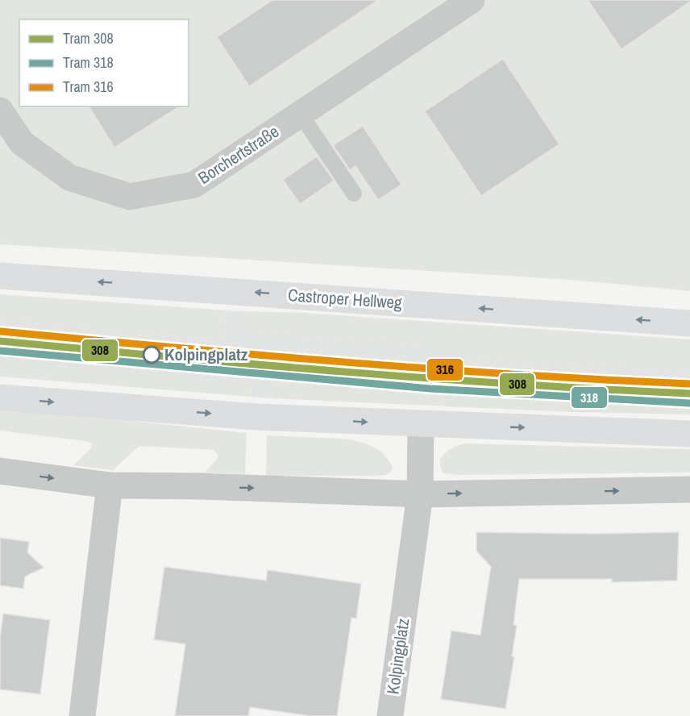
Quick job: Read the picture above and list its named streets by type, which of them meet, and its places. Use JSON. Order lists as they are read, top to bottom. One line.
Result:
{"streets":{"main road":["Castroper Hellweg"],"street":["Borchertstraße","Kolpingplatz"]},"places":["Kolpingplatz"],"lines":["tram line 316","tram line 308","tram line 318"],"legend":["Tram 308","Tram 318","Tram 316"]}
